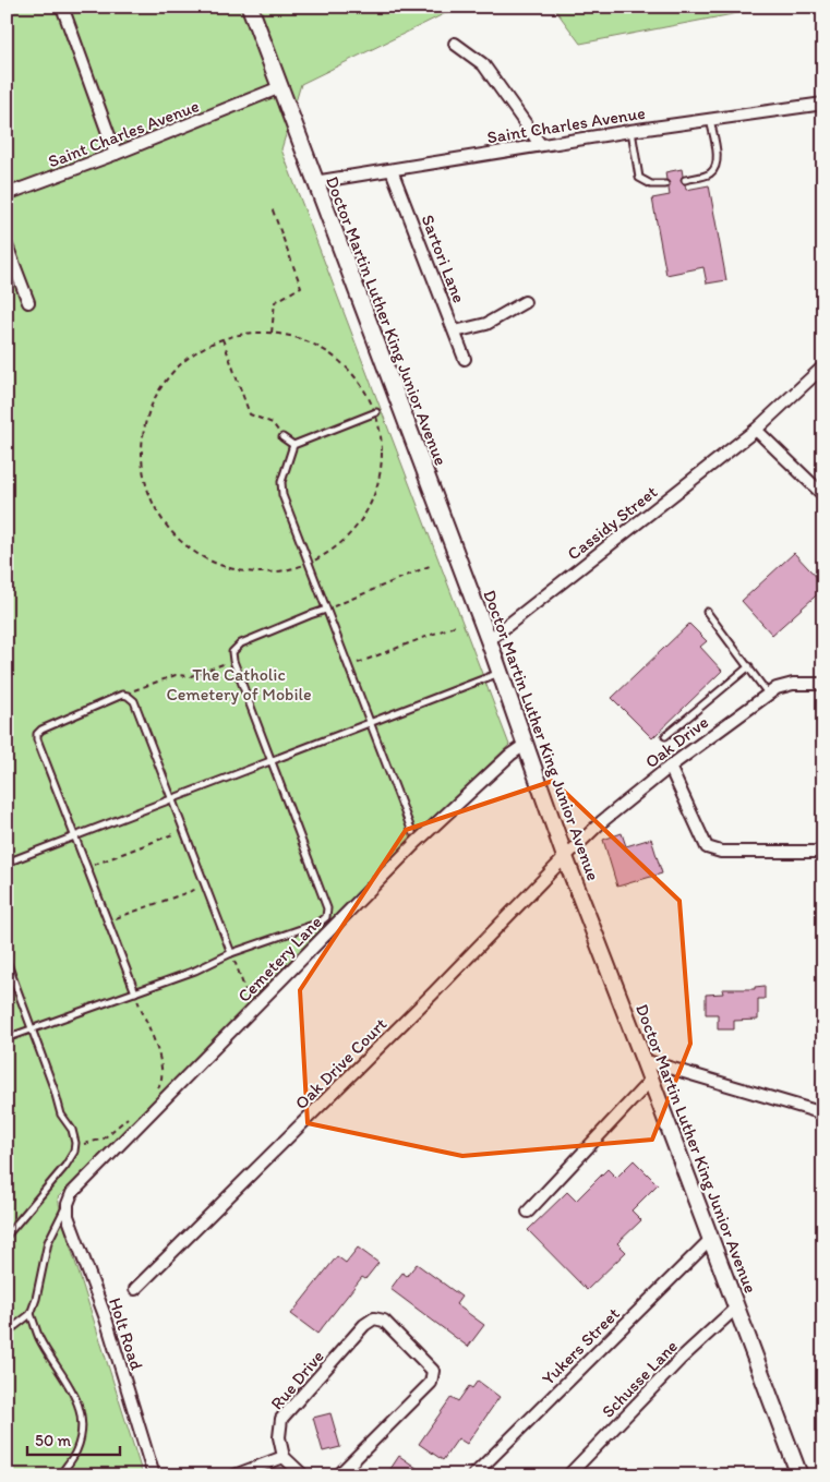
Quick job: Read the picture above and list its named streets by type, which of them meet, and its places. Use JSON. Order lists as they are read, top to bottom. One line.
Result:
{"streets":{"main road":["Doctor Martin Luther King Junior Avenue"],"street":["Saint Charles Avenue","Sartori Lane","Cassidy Street","Oak Drive","Cemetery Lane","Oak Drive Court","Holt Road","Yukers Street","Schusse Lane","Rue Drive"]},"crossings":[["Saint Charles Avenue","Sartori Lane"],["Saint Charles Avenue","Doctor Martin Luther King Junior Avenue"],["Doctor Martin Luther King Junior Avenue","Cassidy Street"],["Doctor Martin Luther King Junior Avenue","Oak Drive"],["Doctor Martin Luther King Junior Avenue","Cemetery Lane"],["Doctor Martin Luther King Junior Avenue","Oak Drive Court"],["Doctor Martin Luther King Junior Avenue","Yukers Street"],["Doctor Martin Luther King Junior Avenue","Schusse Lane"],["Oak Drive","Oak Drive Court"],["Cemetery Lane","Holt Road"]],"parks":["The Catholic Cemetery of Mobile"],"scale_bar":"50 m"}
